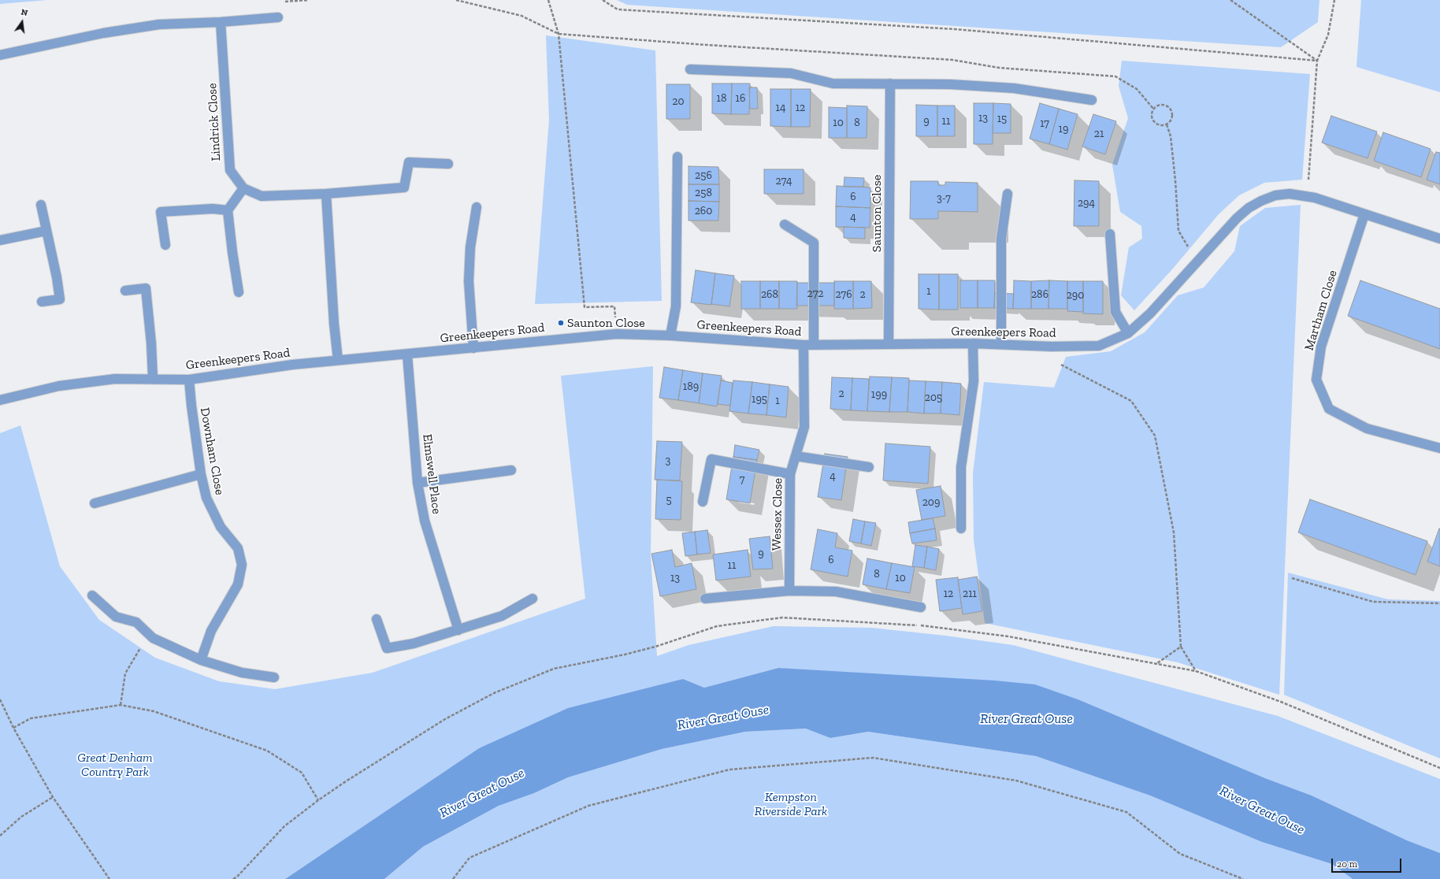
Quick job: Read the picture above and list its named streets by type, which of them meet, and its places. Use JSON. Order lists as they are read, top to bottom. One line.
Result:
{"streets":{"street":["Lindrick Close","Saunton Close","Martham Close","Greenkeepers Road","Downham Close","Elmswell Place","Wessex Close"]},"crossings":[["Saunton Close","Greenkeepers Road"],["Martham Close","Greenkeepers Road"],["Greenkeepers Road","Downham Close"],["Greenkeepers Road","Elmswell Place"],["Greenkeepers Road","Wessex Close"]],"water":["River Great Ouse"],"parks":["Great Denham Country Park","Kempston Riverside Park"],"places":["Saunton Close"],"house_numbers":["18","16","20","14","12","13","15","9","11","10","8","17","19","21","256","274","258","6","3-7","294","260","4","1","272","268","276","2","286","290","189","2","199","205","195","1","3","4","7","5","209","9","6","11","8","13","10","12","211"],"scale_bar":"20 m","north":"top"}
